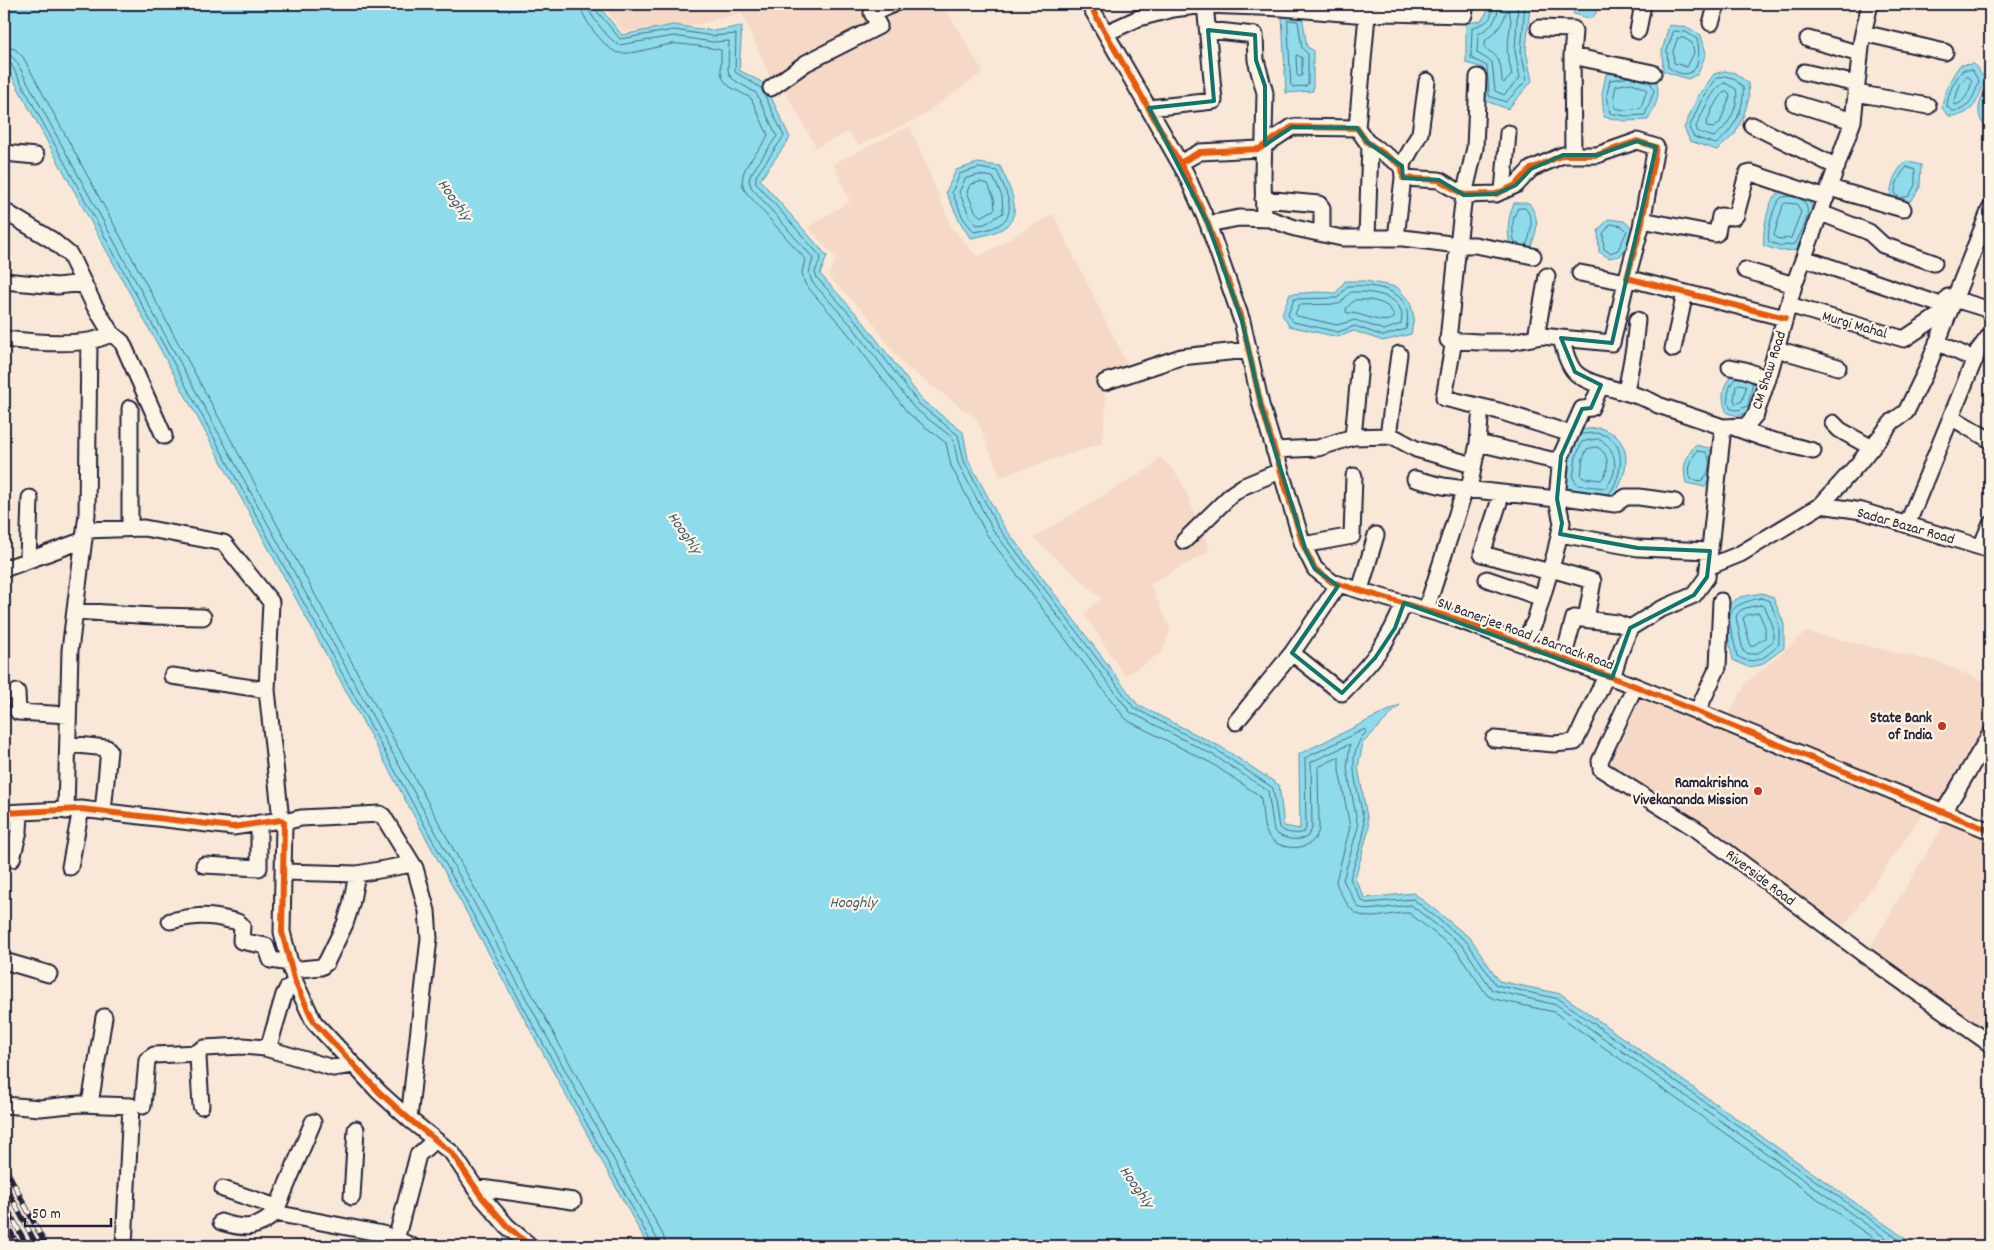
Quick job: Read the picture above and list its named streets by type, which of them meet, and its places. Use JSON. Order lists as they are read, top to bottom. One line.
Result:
{"streets":{"street":["Murgi Mahal","CM Shaw Road","Sadar Bazar Road","SN Banerjee Road / Barrack Road","Riverside Road"]},"crossings":[["Murgi Mahal","CM Shaw Road"],["SN Banerjee Road / Barrack Road","Riverside Road"]],"water":["Hooghly"],"places":["State Bank of India","Ramakrishna Vivekananda Mission"],"scale_bar":"50 m"}
